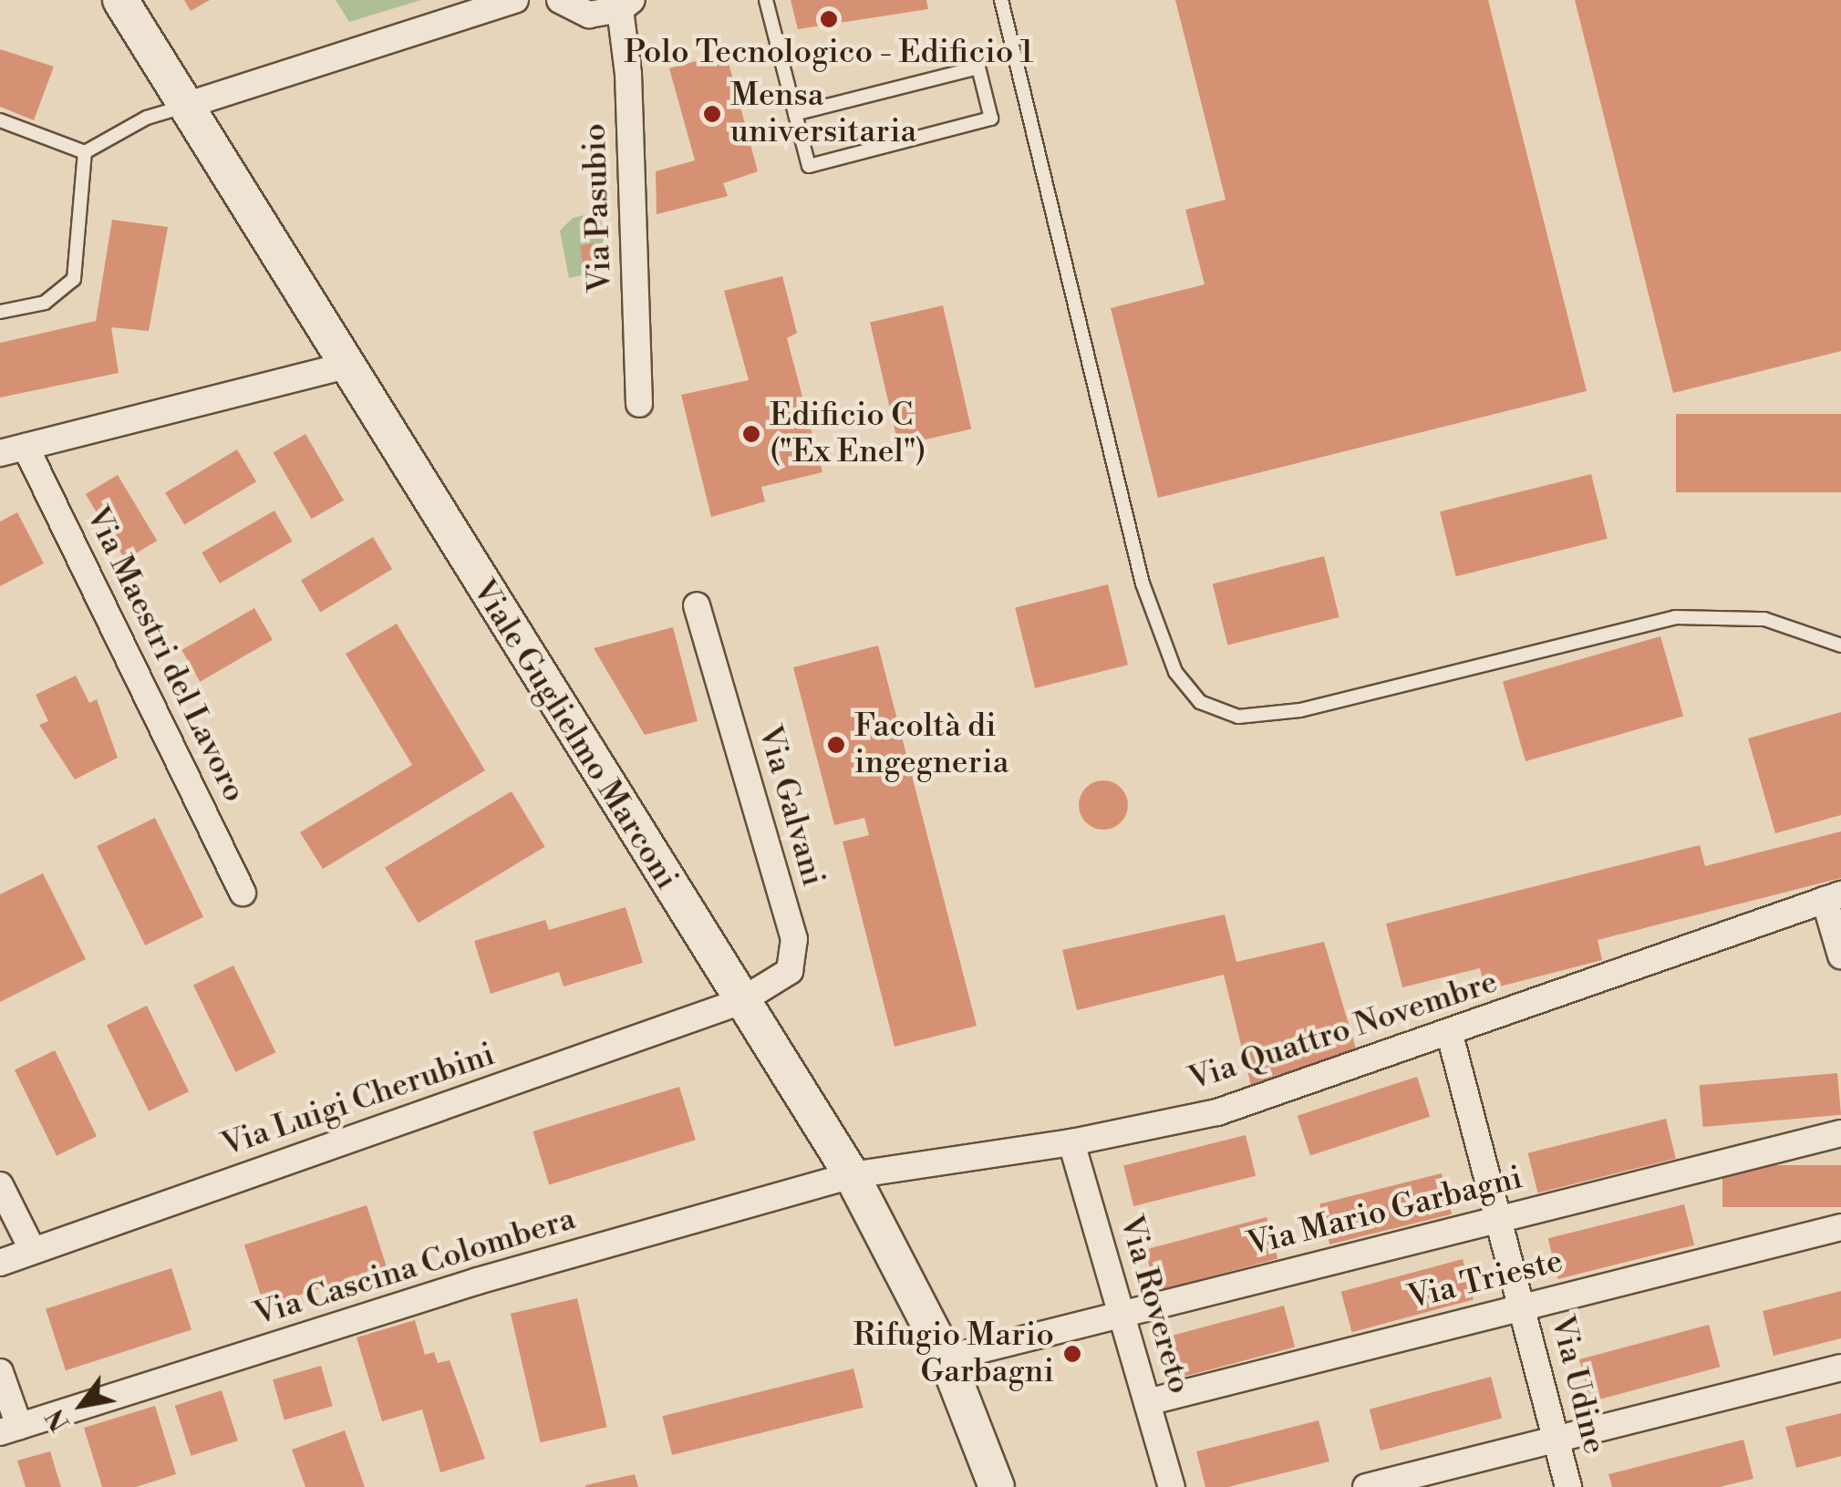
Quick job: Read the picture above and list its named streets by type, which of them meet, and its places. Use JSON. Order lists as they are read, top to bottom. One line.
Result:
{"streets":{"street":["Via Pasubio","Via Maestri del Lavoro","Viale Guglielmo Marconi","Via Galvani","Via Quattro Novembre","Via Luigi Cherubini","Via Mario Garbagni","Via Cascina Colombera","Via Trieste","Via Rovereto","Via Udine"]},"crossings":[["Via Maestri del Lavoro","Viale Guglielmo Marconi"],["Viale Guglielmo Marconi","Via Galvani"],["Viale Guglielmo Marconi","Via Quattro Novembre"],["Viale Guglielmo Marconi","Via Luigi Cherubini"],["Viale Guglielmo Marconi","Via Mario Garbagni"],["Viale Guglielmo Marconi","Via Cascina Colombera"],["Via Galvani","Via Luigi Cherubini"],["Via Quattro Novembre","Via Cascina Colombera"],["Via Quattro Novembre","Via Rovereto"],["Via Quattro Novembre","Via Udine"],["Via Mario Garbagni","Via Rovereto"],["Via Mario Garbagni","Via Udine"],["Via Trieste","Via Rovereto"],["Via Trieste","Via Udine"]],"places":["Polo Tecnologico - Edificio 1","Mensa universitaria","Edificio C (\"Ex Enel\")","Facoltà di ingegneria","Rifugio Mario Garbagni"],"north":"bottom left"}
